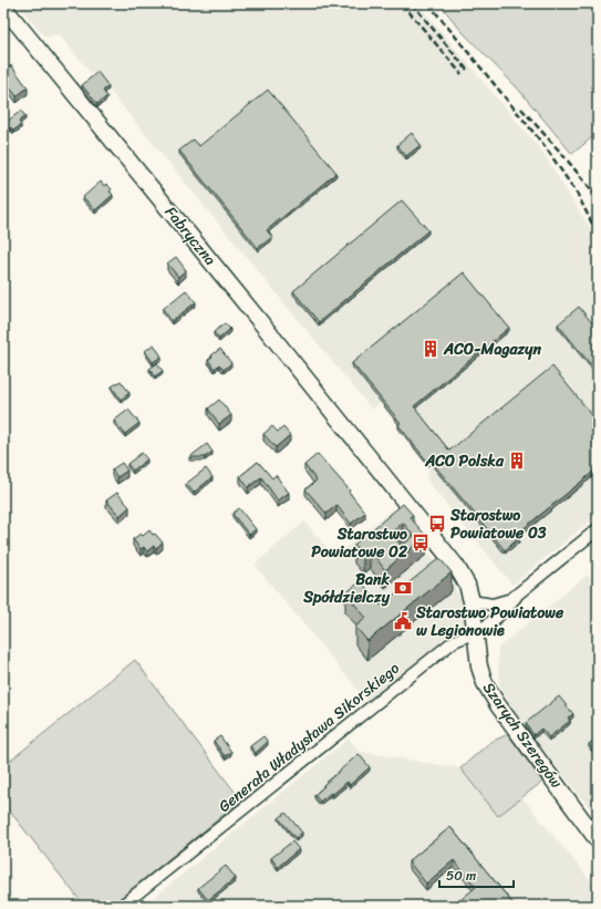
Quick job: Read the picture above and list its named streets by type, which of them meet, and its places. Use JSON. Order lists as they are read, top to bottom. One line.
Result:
{"streets":{"street":["Fabryczna","Szarych Szeregów","Generała Władysława Sikorskiego"]},"crossings":[["Fabryczna","Szarych Szeregów"],["Szarych Szeregów","Generała Władysława Sikorskiego"]],"places":{"building":["ACO-Magazyn","ACO Polska"],"bus stop":["Starostwo Powiatowe 03","Starostwo Powiatowe 02"],"bank":["Bank Spółdzielczy"],"public building":["Starostwo Powiatowe w Legionowie"]},"scale_bar":"50 m"}
